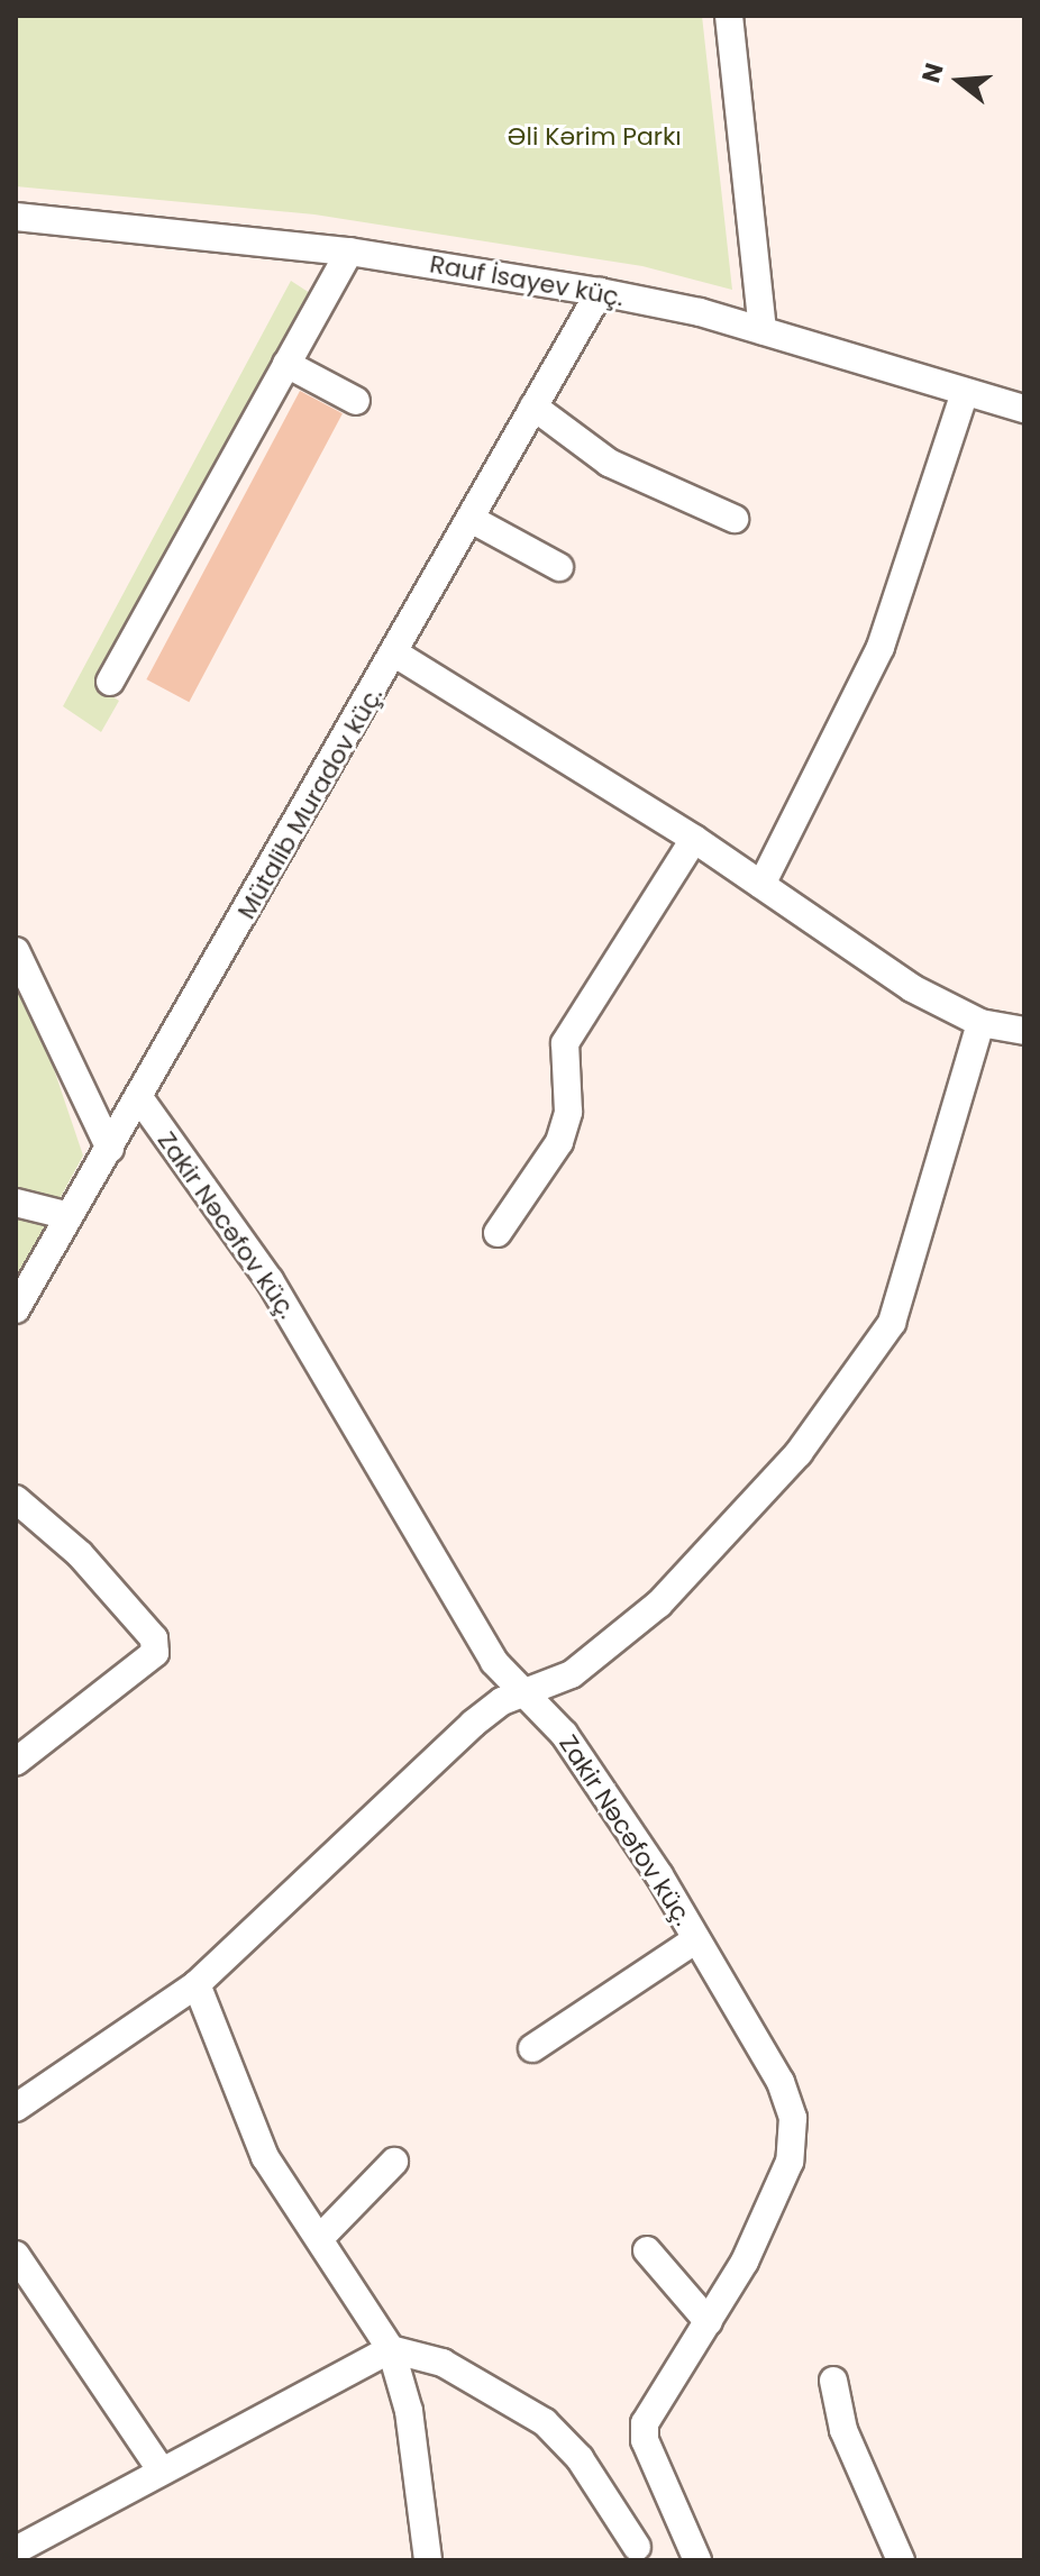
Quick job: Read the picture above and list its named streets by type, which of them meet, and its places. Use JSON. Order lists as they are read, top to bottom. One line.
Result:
{"streets":{"street":["Rauf İsayev küç.","Mütalib Muradov küç.","Zakir Nəcəfov küç."]},"crossings":[["Rauf İsayev küç.","Mütalib Muradov küç."],["Mütalib Muradov küç.","Zakir Nəcəfov küç."]],"parks":["Əli Kərim Parkı"],"north":"left"}
